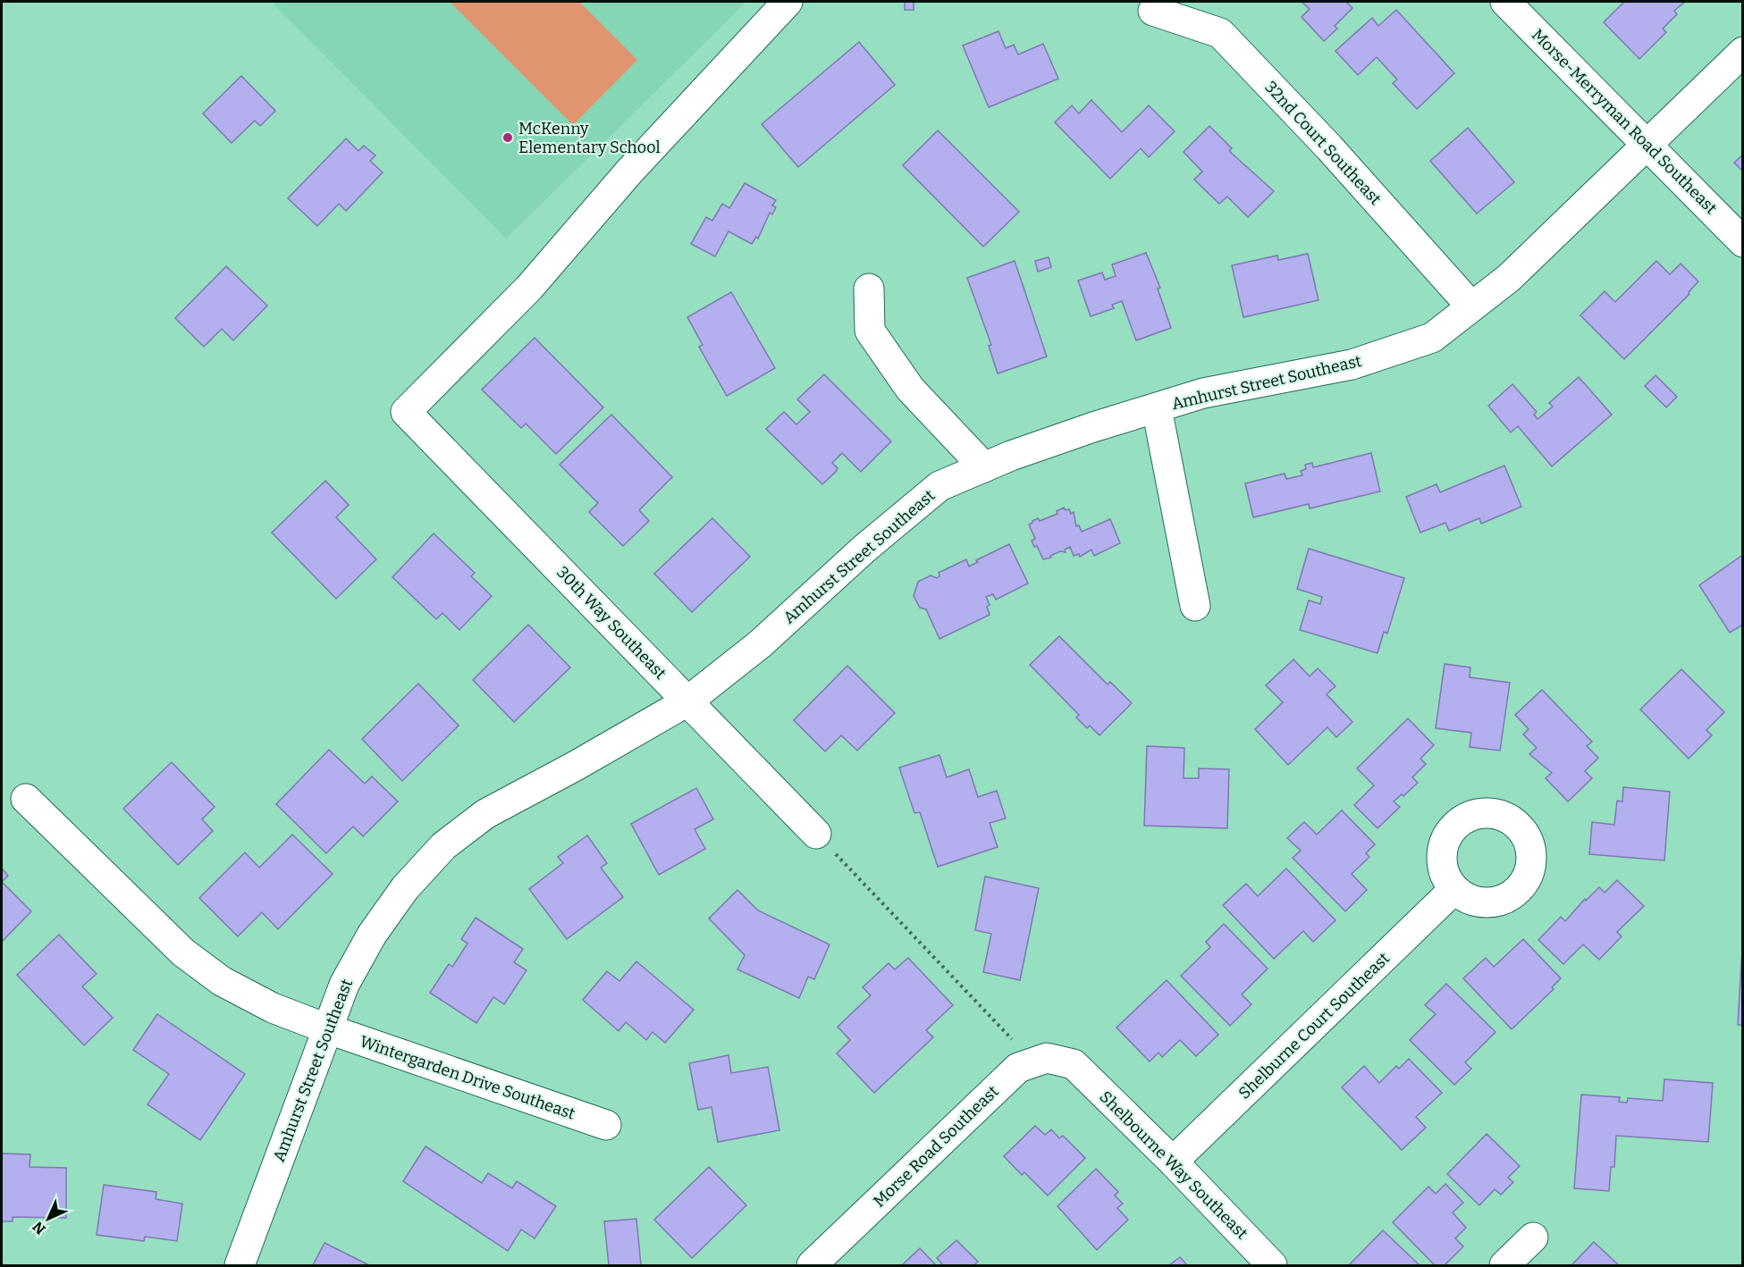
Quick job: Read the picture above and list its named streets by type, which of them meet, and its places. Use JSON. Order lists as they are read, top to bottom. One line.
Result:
{"streets":{"street":["Morse-Merryman Road Southeast","32nd Court Southeast","Amhurst Street Southeast","30th Way Southeast","Shelburne Court Southeast","Wintergarden Drive Southeast","Morse Road Southeast","Shelbourne Way Southeast"]},"crossings":[["Morse-Merryman Road Southeast","Amhurst Street Southeast"],["32nd Court Southeast","Amhurst Street Southeast"],["Amhurst Street Southeast","30th Way Southeast"],["Amhurst Street Southeast","Wintergarden Drive Southeast"],["Shelburne Court Southeast","Shelbourne Way Southeast"],["Morse Road Southeast","Shelbourne Way Southeast"]],"places":["McKenny Elementary School"],"north":"bottom left"}
